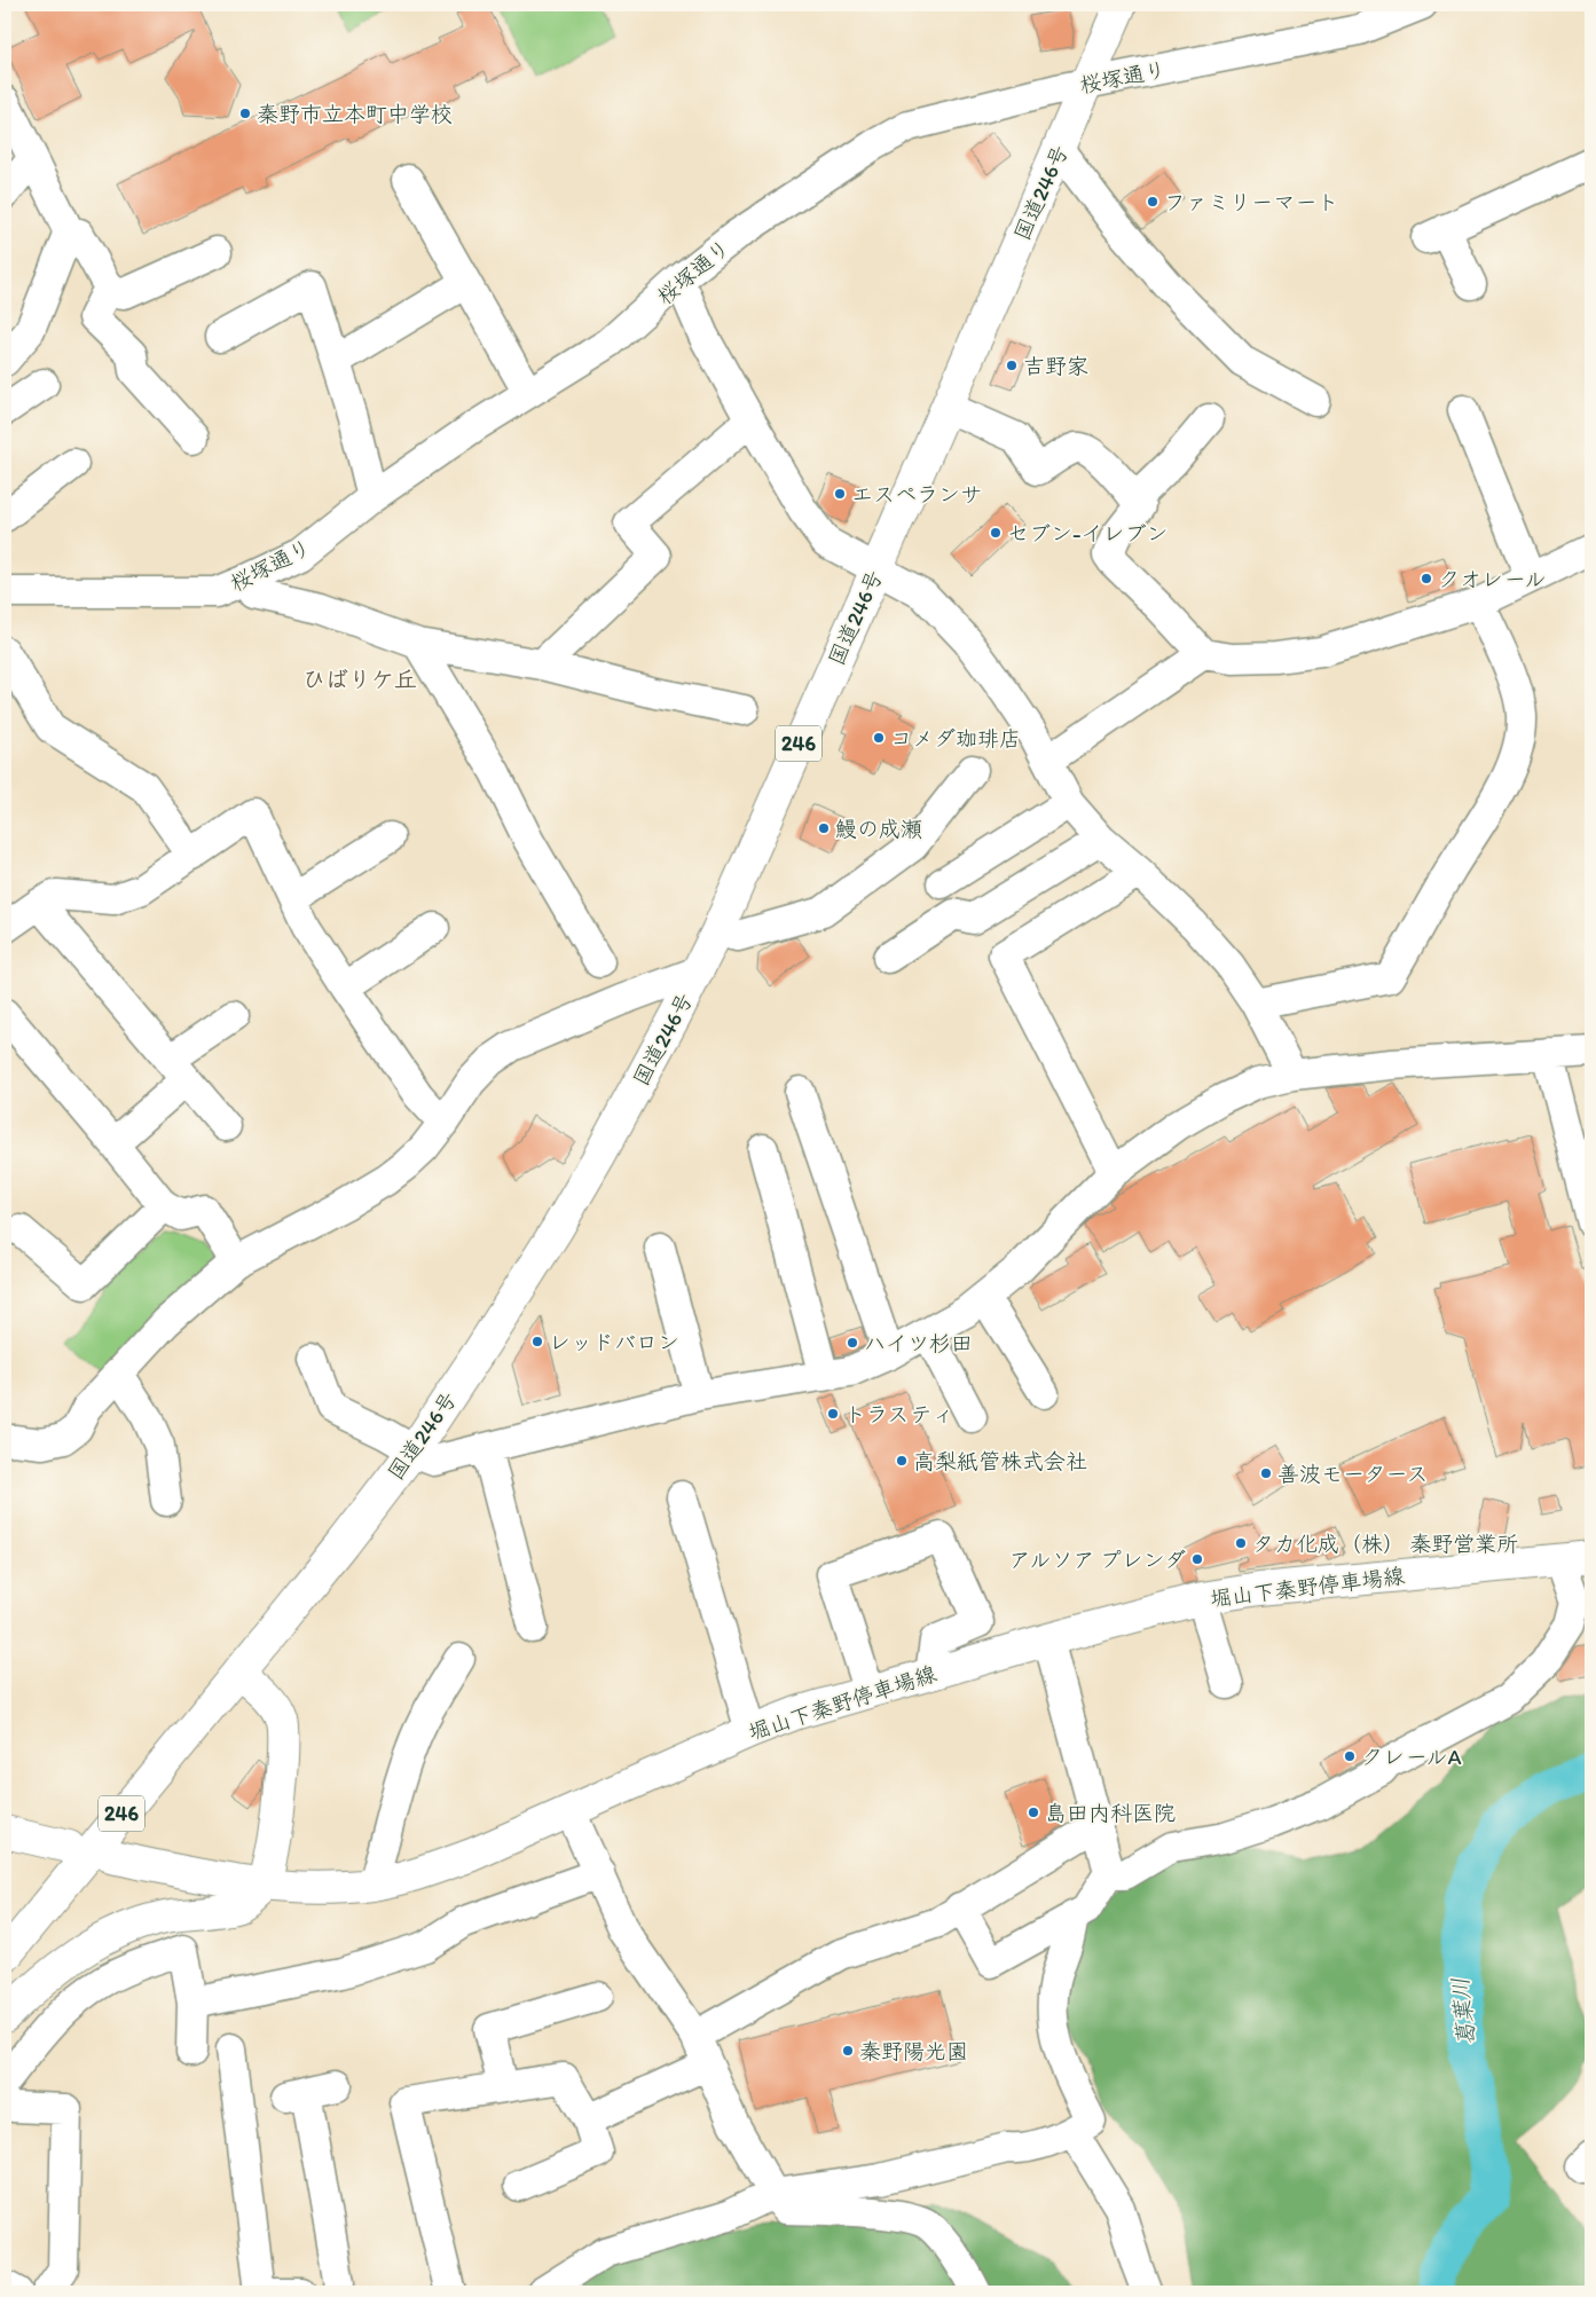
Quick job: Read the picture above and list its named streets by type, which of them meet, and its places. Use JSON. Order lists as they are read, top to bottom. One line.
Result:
{"streets":{"main road":["国道246号","246","堀山下秦野停車場線"],"street":["桜塚通り"]},"crossings":[["桜塚通り","国道246号"]],"districts":["ひばりケ丘"],"water":["葛葉川"],"places":["秦野市立本町中学校","ファミリーマート","吉野家","エスペランサ","セブン-イレブン","クオレール","コメダ珈琲店","鰻の成瀬","レッドバロン","ハイツ杉田","トラスティ","高梨紙管株式会社","善波モータース","タカ化成（株） 秦野営業所","アルソア プレンダ","クレールA","島田内科医院","秦野陽光園"]}
